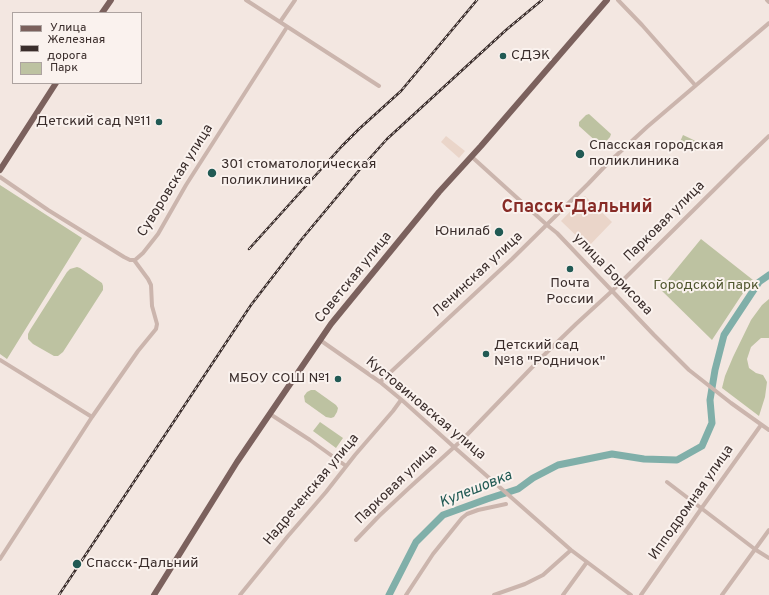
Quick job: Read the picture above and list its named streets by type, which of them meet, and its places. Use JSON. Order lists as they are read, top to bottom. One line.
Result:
{"streets":{"main road":["Советская улица"],"street":["Суворовская улица","Парковая улица","Ленинская улица","улица Борисова","Кустовиновская улица","Надреченская улица","Ипподромная улица"]},"crossings":[["Парковая улица","улица Борисова"],["Парковая улица","Кустовиновская улица"],["Ленинская улица","улица Борисова"],["Ленинская улица","Кустовиновская улица"],["улица Борисова","Советская улица"],["улица Борисова","Ипподромная улица"],["Советская улица","Кустовиновская улица"],["Кустовиновская улица","Надреченская улица"]],"districts":["Спасск-Дальний"],"water":["Кулешовка"],"parks":["Городской парк"],"places":["СДЭК","Детский сад №11","Спасская городская поликлиника","301 стоматологическая поликлиника","Юнилаб","Почта России","Детский сад №18 \"Родничок\"","МБОУ СОШ №1","Спасск-Дальний"],"legend":["Улица","Железная дорога","Парк"]}
